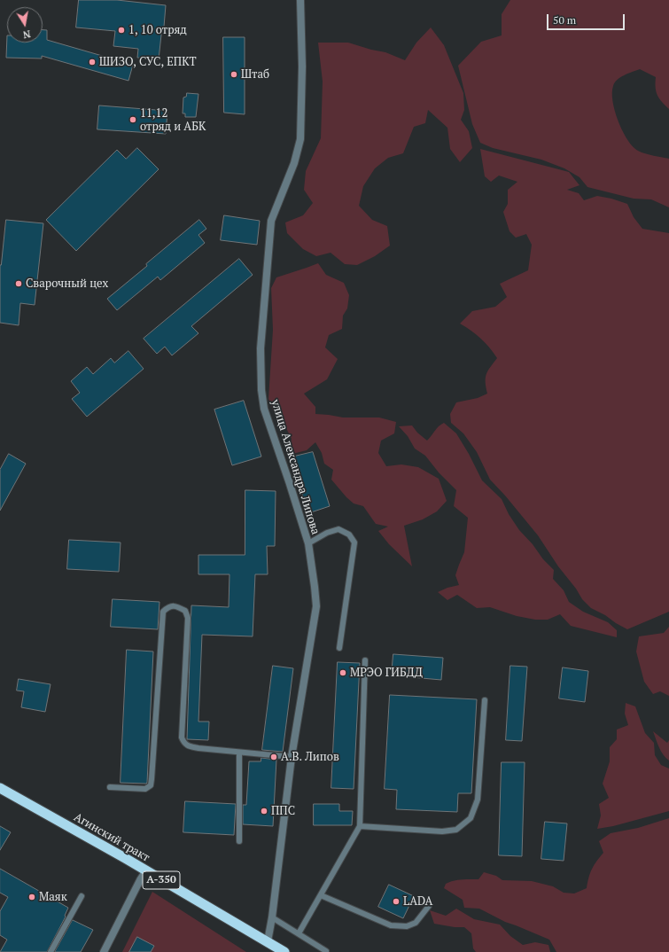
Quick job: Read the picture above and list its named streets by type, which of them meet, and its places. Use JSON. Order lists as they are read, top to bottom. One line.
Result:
{"streets":{"highway":["Агинский тракт","А-350"],"street":["улица Александра Липова"]},"crossings":[["улица Александра Липова","Агинский тракт"]],"places":["1, 10 отряд","ШИЗО, СУС, ЕПКТ","Штаб","11,12 отряд и АБК","Сварочный цех","МРЭО ГИБДД","А.В. Липов","ППС","Маяк","LADA"],"scale_bar":"50 m","north":"bottom"}
